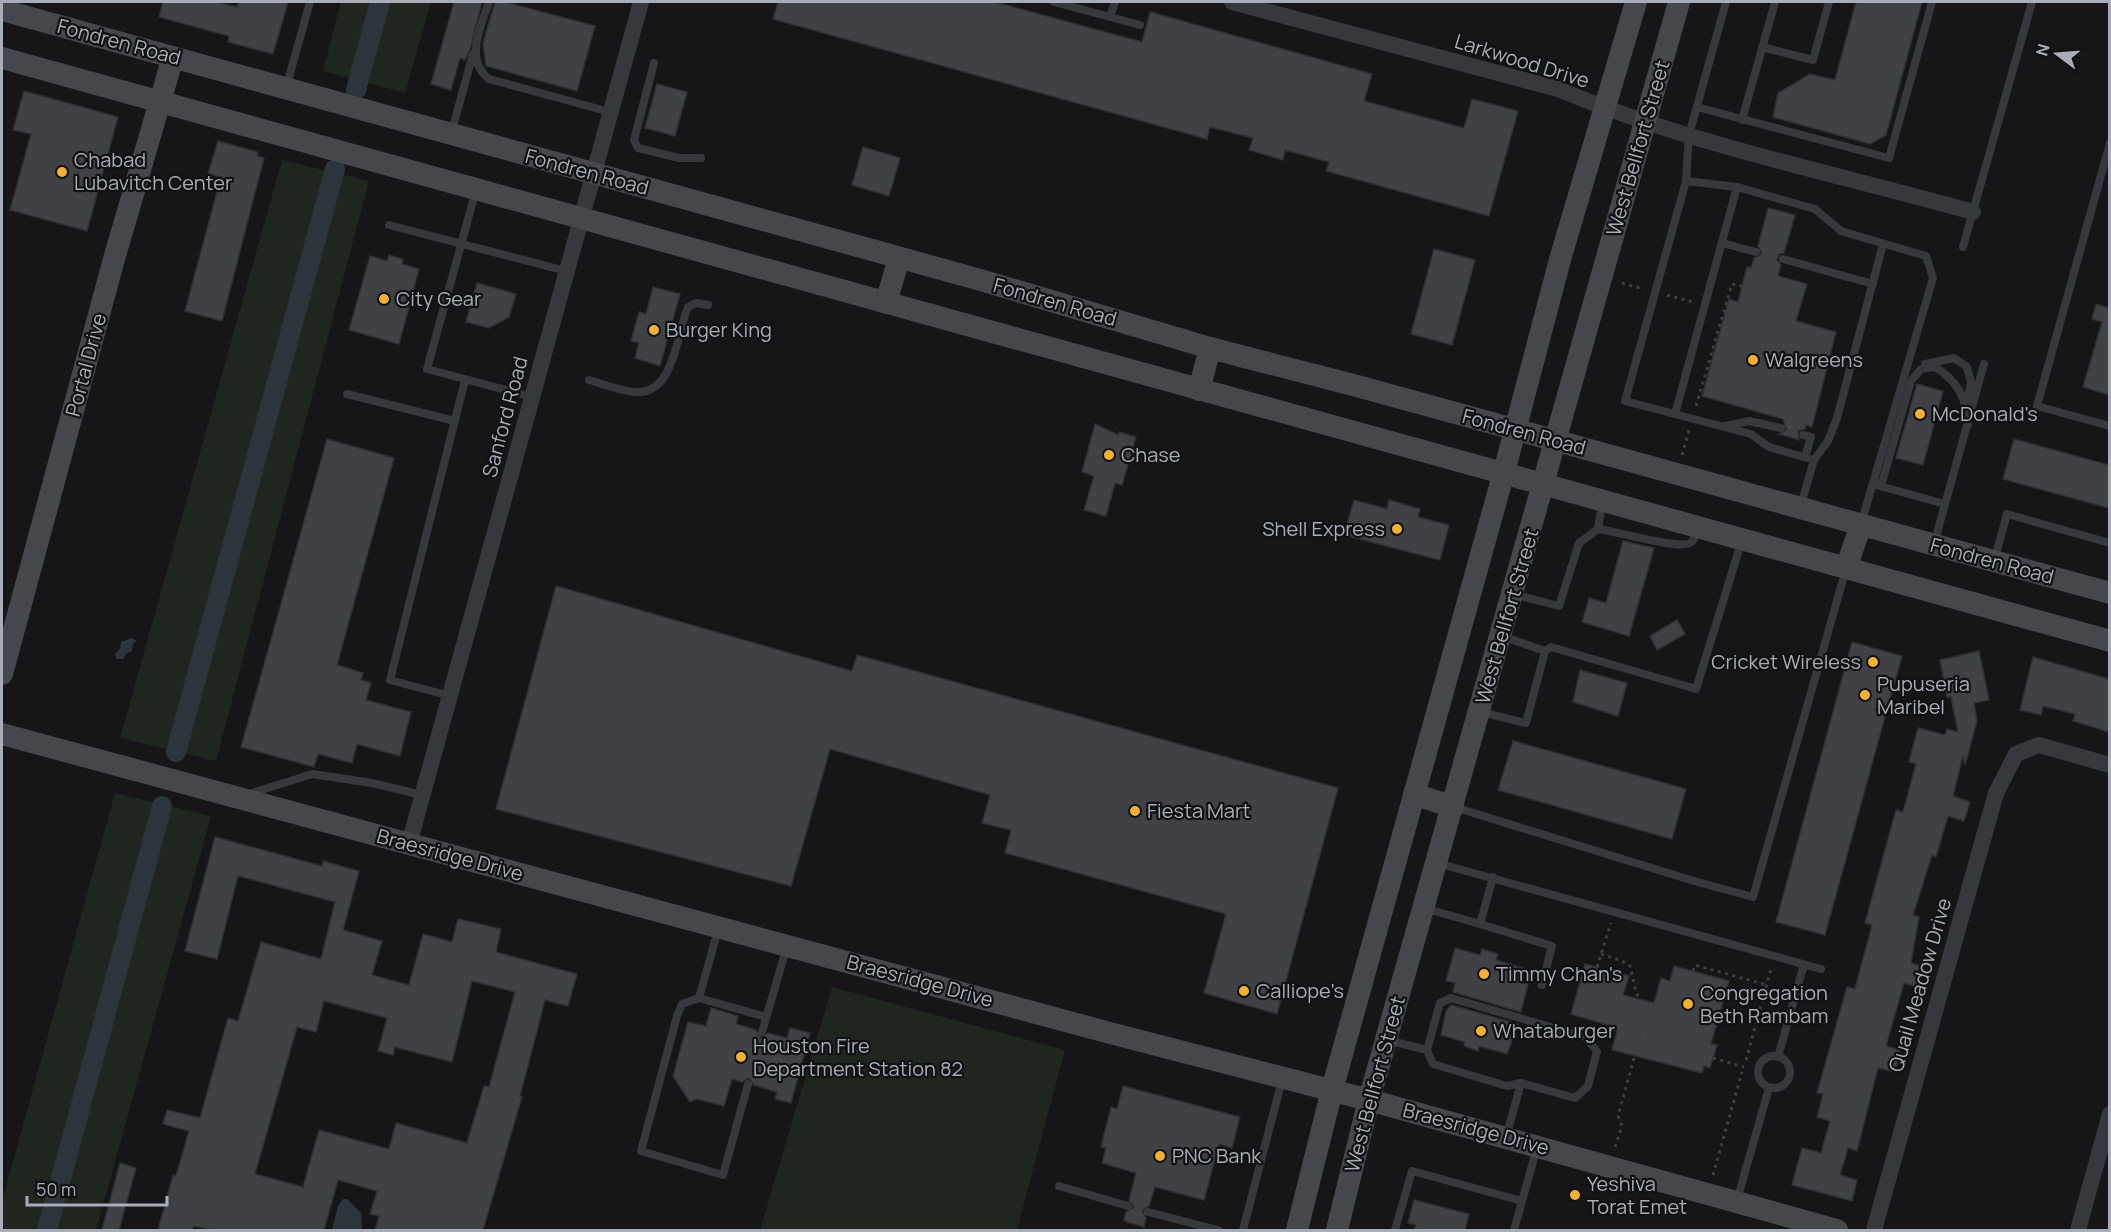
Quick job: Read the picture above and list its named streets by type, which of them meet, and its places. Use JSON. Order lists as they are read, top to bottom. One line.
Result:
{"streets":{"main road":["Fondren Road","West Bellfort Street","Portal Drive","Braesridge Drive"],"street":["Larkwood Drive","Sanford Road","Quail Meadow Drive"]},"crossings":[["Fondren Road","West Bellfort Street"],["Fondren Road","Portal Drive"],["Fondren Road","Sanford Road"],["Larkwood Drive","West Bellfort Street"],["West Bellfort Street","Braesridge Drive"],["Sanford Road","Braesridge Drive"]],"places":["Chabad Lubavitch Center","City Gear","Burger King","Walgreens","McDonald's","Chase","Shell Express","Cricket Wireless","Pupuseria Maribel","Fiesta Mart","Timmy Chan's","Calliope's","Congregation Beth Rambam","Whataburger","Houston Fire Department Station 82","PNC Bank","Yeshiva Torat Emet"],"scale_bar":"50 m","north":"left"}
